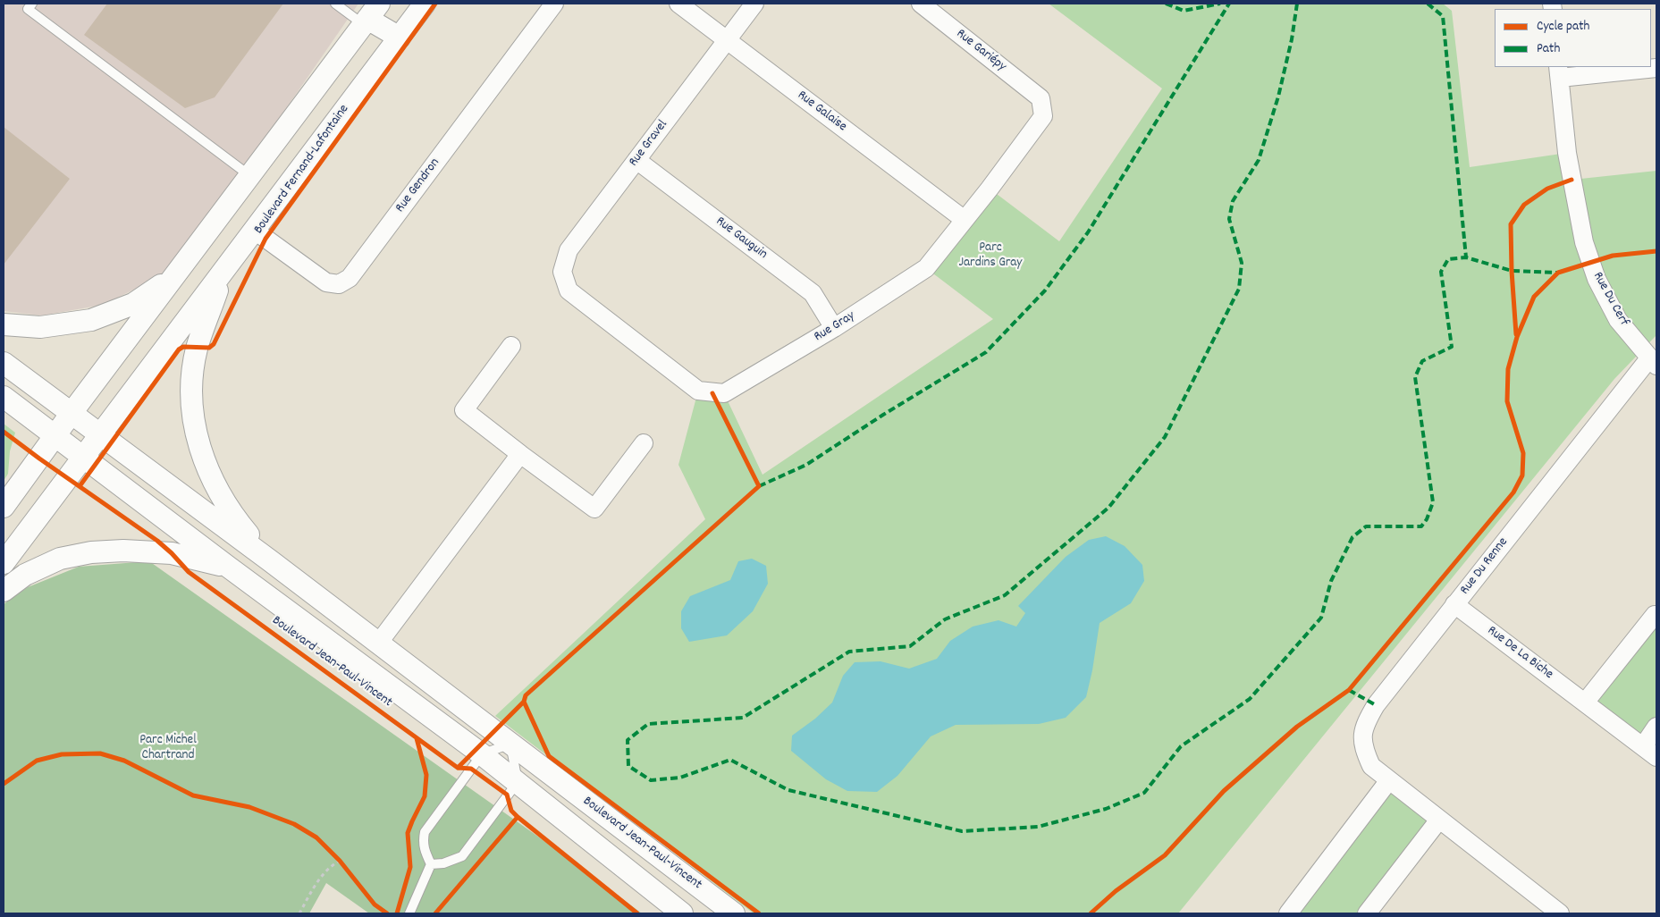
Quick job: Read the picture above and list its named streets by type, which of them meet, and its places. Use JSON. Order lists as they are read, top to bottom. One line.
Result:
{"streets":{"street":["Rue Gariépy","Rue Galaise","Rue Gravel","Boulevard Fernand-Lafontaine","Rue Gendron","Rue Gauguin","Rue Du Cerf","Rue Gray","Rue Du Renne","Rue De La Biche","Boulevard Jean-Paul-Vincent"]},"crossings":[["Rue Gariépy","Rue Gray"],["Rue Galaise","Rue Gravel"],["Rue Galaise","Rue Gray"],["Rue Gravel","Rue Gauguin"],["Rue Gravel","Rue Gray"],["Boulevard Fernand-Lafontaine","Rue Gendron"],["Boulevard Fernand-Lafontaine","Boulevard Jean-Paul-Vincent"],["Rue Gauguin","Rue Gray"],["Rue Du Cerf","Rue Du Renne"],["Rue Du Renne","Rue De La Biche"]],"parks":["Parc Jardins Gray","Parc Michel Chartrand"],"legend":["Cycle path","Path"]}
